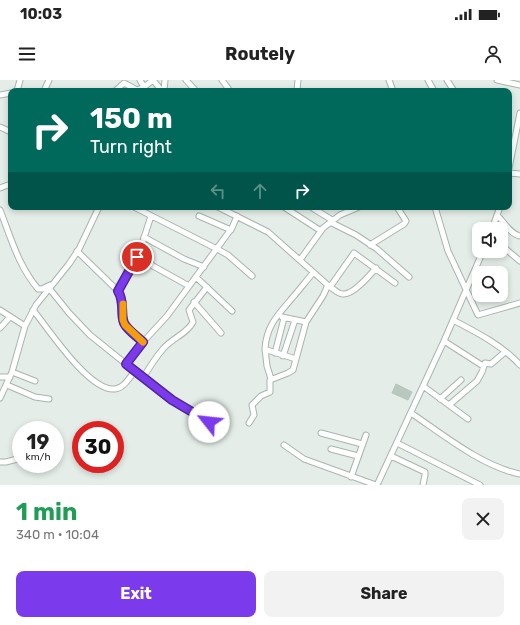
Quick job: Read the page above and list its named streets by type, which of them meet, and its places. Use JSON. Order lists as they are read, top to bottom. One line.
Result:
{"page":{"status":"10:03","header":"Routely","turn":["150 m","Turn right"],"speed":"19 km/h","limit":"30","heading":["1 min","340 m · 10:04"],"buttons":["Exit","Share"]}}
